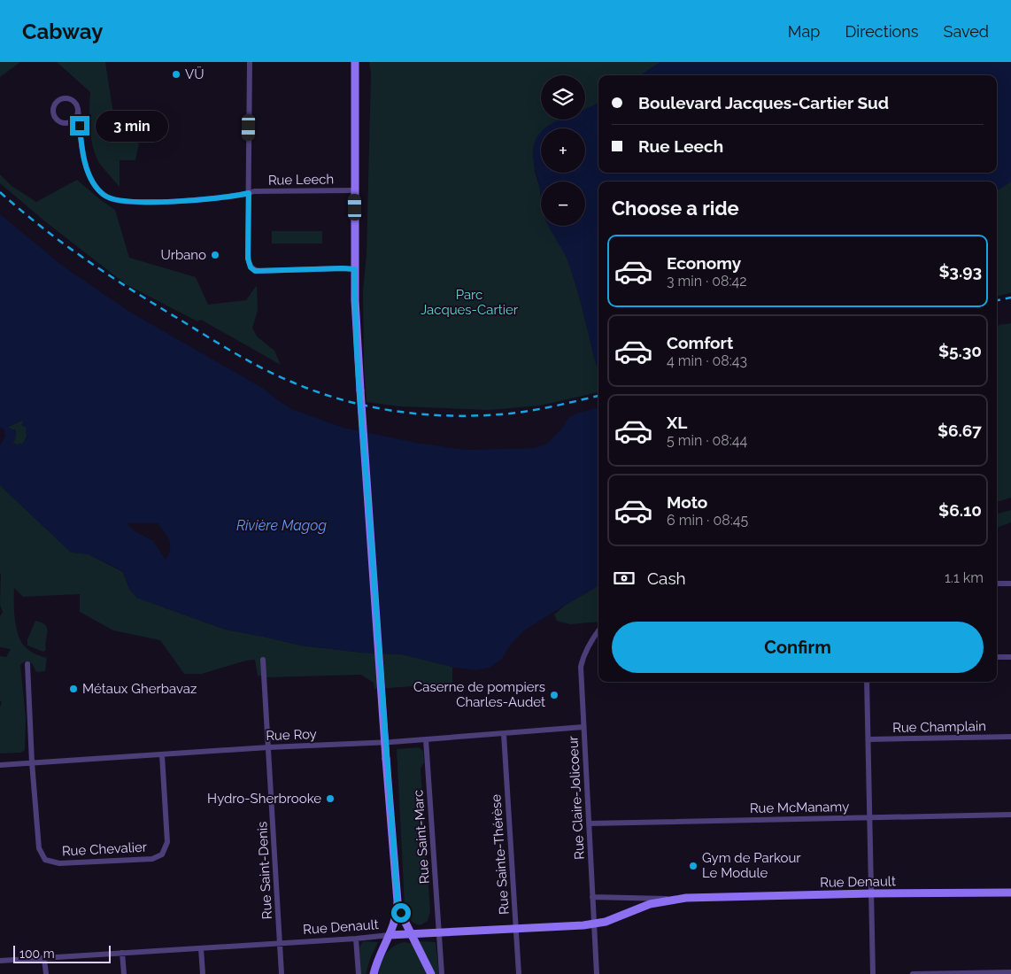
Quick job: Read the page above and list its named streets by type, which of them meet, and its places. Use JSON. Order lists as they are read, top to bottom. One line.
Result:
{"streets":{"main road":["Rue Denault"],"street":["Rue Leech","Rue Champlain","Rue Roy","Rue Claire-Jolicoeur","Rue McManamy","Rue Saint-Marc","Rue Chevalier","Rue Sainte-Thérèse","Rue Saint-Denis"]},"crossings":[["Rue Roy","Rue Claire-Jolicoeur"],["Rue Roy","Rue Saint-Marc"],["Rue Roy","Rue Chevalier"],["Rue Roy","Rue Sainte-Thérèse"],["Rue Roy","Rue Saint-Denis"],["Rue Claire-Jolicoeur","Rue McManamy"],["Rue Claire-Jolicoeur","Rue Denault"],["Rue Saint-Marc","Rue Denault"],["Rue Sainte-Thérèse","Rue Denault"],["Rue Saint-Denis","Rue Denault"]],"water":["Rivière Magog"],"parks":["Parc Jacques-Cartier"],"places":["VÜ","Urbano","Métaux Gherbavaz","Caserne de pompiers Charles-Audet","Hydro-Sherbrooke","Gym de Parkour Le Module"],"scale_bar":"100 m","page":{"header":"Cabway","nav":["Map","Directions","Saved"],"map_buttons":["+","−"],"banner":["Boulevard Jacques-Cartier Sud","Rue Leech"],"bubble":"3 min","heading":"Choose a ride","list":[{"name":"Economy","note":"3 min · 08:42","value":"$3.93"},{"name":"Comfort","note":"4 min · 08:43","value":"$5.30"},{"name":"XL","note":"5 min · 08:44","value":"$6.67"},{"name":"Moto","note":"6 min · 08:45","value":"$6.10"}],"pay":["Cash","1.1 km"],"buttons":"Confirm","scale":"100 m"}}
